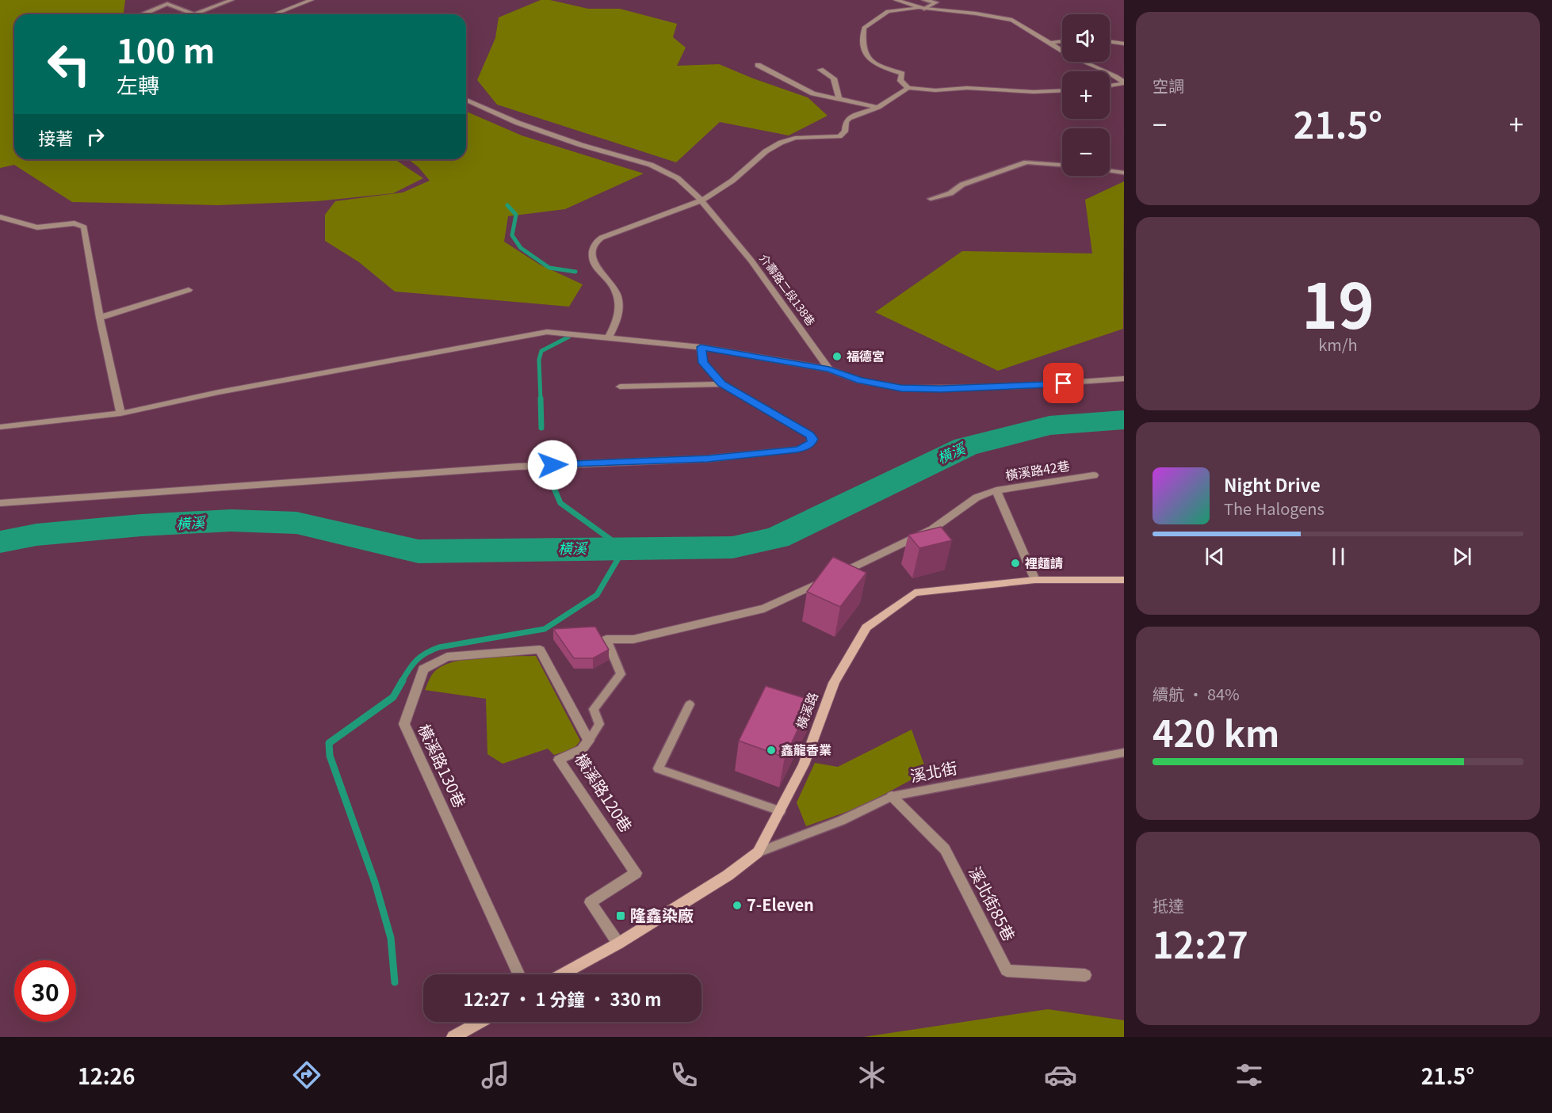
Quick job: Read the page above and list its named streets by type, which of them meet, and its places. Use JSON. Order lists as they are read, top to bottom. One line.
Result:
{"streets":{"main road":["橫溪路"],"street":["介壽路二段138巷","橫溪路42巷","橫溪路130巷","橫溪路120巷","溪北街85巷"],"lane":["溪北街"]},"crossings":[["橫溪路42巷","橫溪路"],["橫溪路","溪北街"],["橫溪路","橫溪路120巷"],["橫溪路130巷","橫溪路120巷"],["溪北街","溪北街85巷"]],"water":["橫溪"],"places":{"other":["福德宮","裡麵請","鑫龍香業","7-Eleven"],"transit":["隆鑫染廠"]},"page":{"tile":["空調",["19","km/h"],["續航 · 84%","420 km"],["抵達","12:27"]],"map_buttons":["+","−"],"turn":["100 m","左轉"],"heat":["−","21.5°","+"],"then":"接著","song":["Night Drive","The Halogens"],"limit":"30","trip":"12:27 · 1 分鐘 · 330 m","tabs":["12:26","21.5°"]}}
